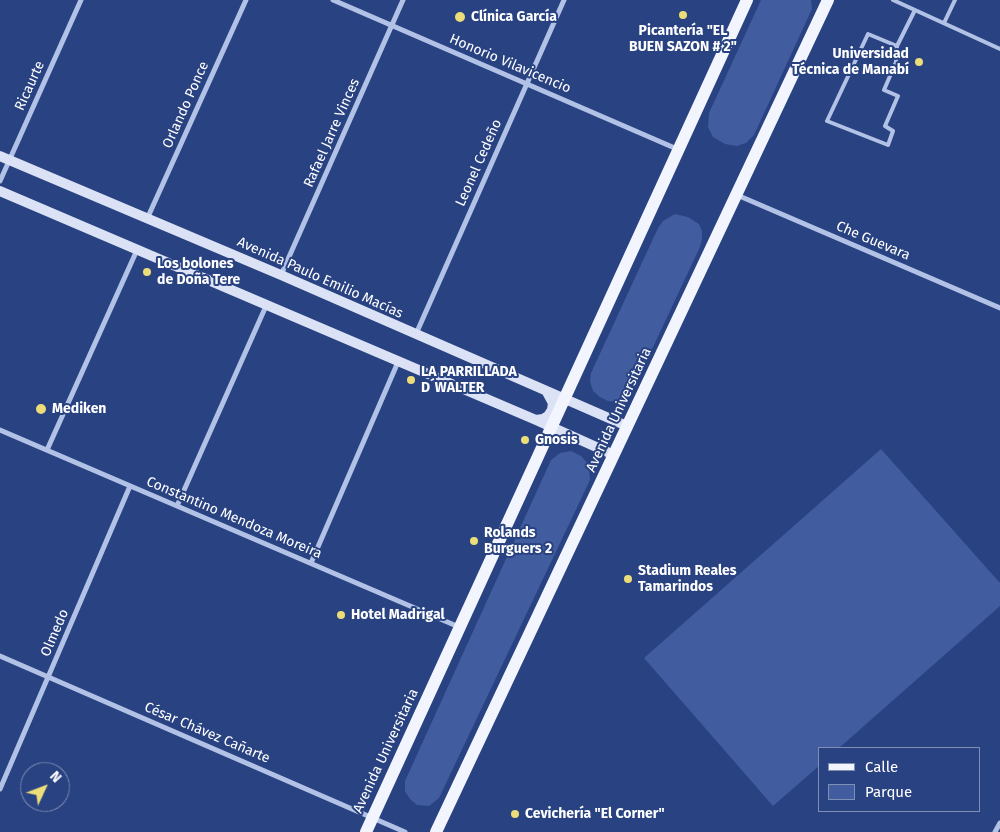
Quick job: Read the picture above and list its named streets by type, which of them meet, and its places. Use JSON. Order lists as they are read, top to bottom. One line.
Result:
{"streets":{"main road":["Avenida Paulo Emilio Macías","Avenida Universitaria"],"street":["Honorio Vilavicencio","Ricaurte","Orlando Ponce","Rafael Jarre Vinces","Leonel Cedeño","Che Guevara","Constantino Mendoza Moreira","Olmedo","César Chávez Cañarte"]},"crossings":[["Honorio Vilavicencio","Rafael Jarre Vinces"],["Honorio Vilavicencio","Leonel Cedeño"],["Honorio Vilavicencio","Avenida Universitaria"],["Ricaurte","Avenida Paulo Emilio Macías"],["Orlando Ponce","Avenida Paulo Emilio Macías"],["Rafael Jarre Vinces","Avenida Paulo Emilio Macías"],["Leonel Cedeño","Avenida Paulo Emilio Macías"],["Che Guevara","Avenida Universitaria"],["Avenida Paulo Emilio Macías","Avenida Universitaria"],["Avenida Universitaria","Constantino Mendoza Moreira"],["Avenida Universitaria","César Chávez Cañarte"],["Constantino Mendoza Moreira","Olmedo"],["Olmedo","César Chávez Cañarte"]],"places":["Picantería \"EL BUEN SAZON # 2\"","Clínica García","Universidad Técnica de Manabí","Los bolones de Doña Tere","LA PARRILLADA D´WALTER","Mediken","Gnosis","Rolands Burguers 2","Stadium Reales Tamarindos","Hotel Madrigal","Cevichería \"El Corner\""],"legend":["Calle","Parque"],"north":"top right"}
